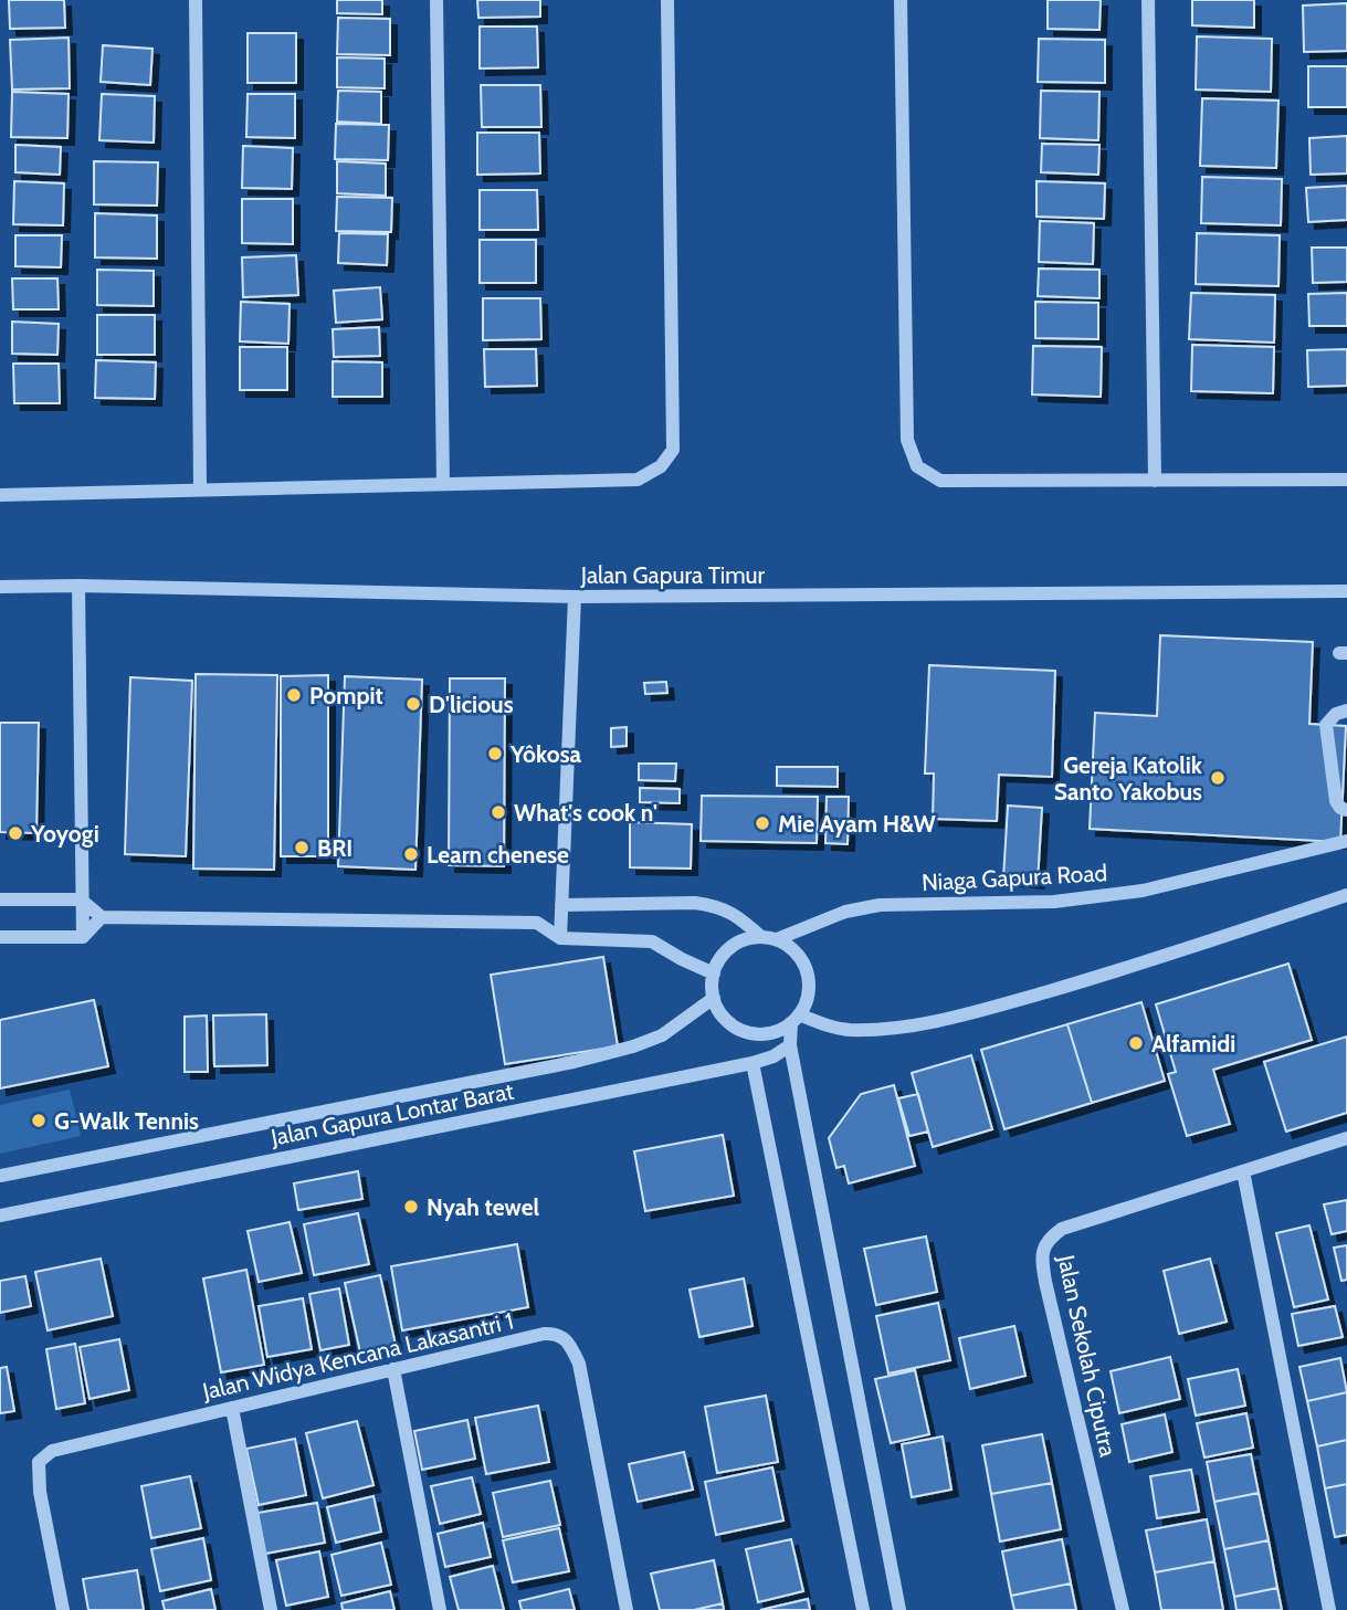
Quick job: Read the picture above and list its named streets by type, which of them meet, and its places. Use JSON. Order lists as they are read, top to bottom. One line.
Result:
{"streets":{"street":["Jalan Gapura Timur","Niaga Gapura Road","Jalan Gapura Lontar Barat","Jalan Widya Kencana Lakasantri 1","Jalan Sekolah Ciputra"]},"crossings":[["Niaga Gapura Road","Jalan Gapura Lontar Barat"]],"places":["Pompit","D'licious","Yôkosa","Gereja Katolik Santo Yakobus","What's cook n'","Mie Ayam H&W","Yoyogi","BRI","Learn chenese","Alfamidi","G-Walk Tennis","Nyah tewel"]}
